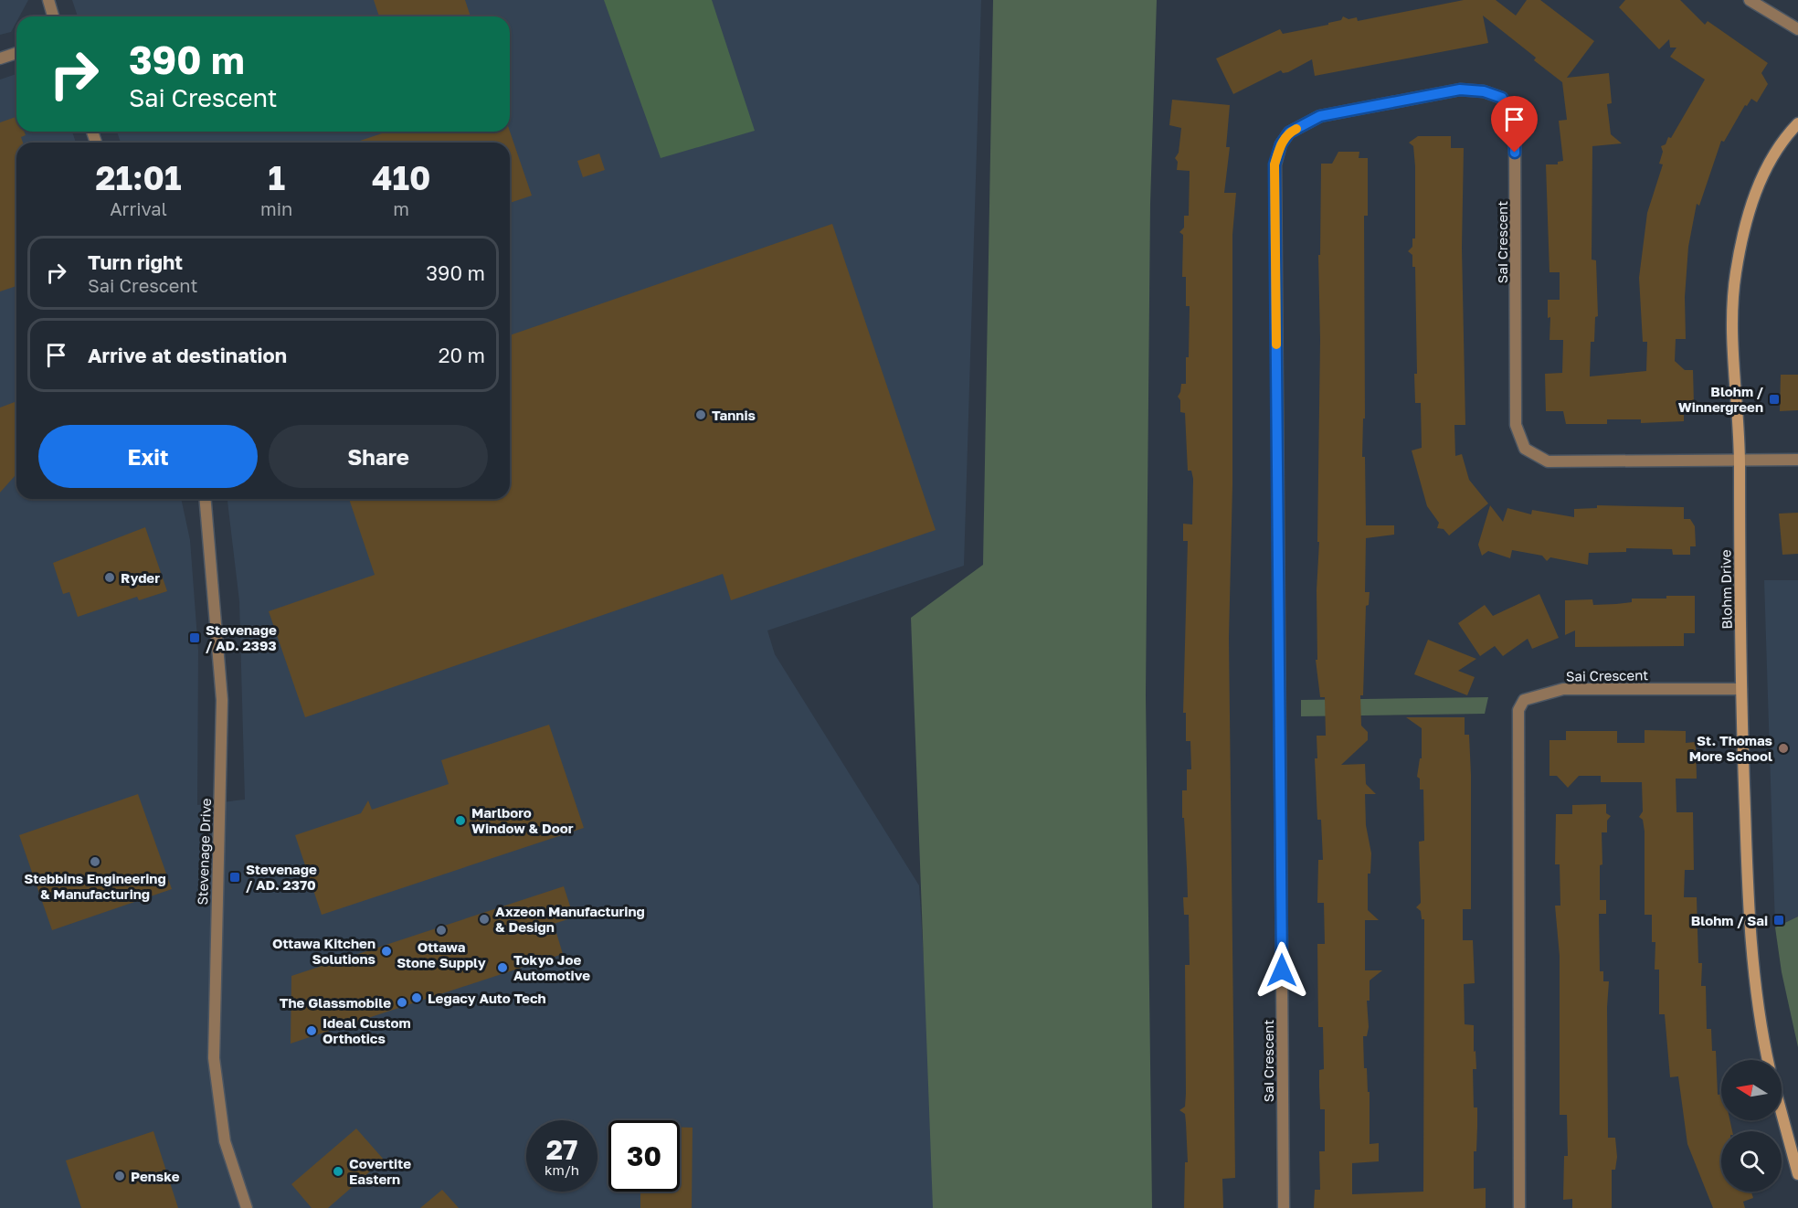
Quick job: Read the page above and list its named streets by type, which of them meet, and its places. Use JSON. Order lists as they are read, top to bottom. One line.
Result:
{"streets":{"street":["Sai Crescent","Blohm Drive","Stevenage Drive"]},"crossings":[["Sai Crescent","Blohm Drive"]],"places":{"transit":["Blohm / Winnergreen","Stevenage / AD. 2393","Stevenage / AD. 2370","Blohm / Sai"],"other":["Tannis","Ryder","St. Thomas More School","Marlboro Window & Door","Stebbins Engineering & Manufacturing","Axzeon Manufacturing & Design","Ottawa Stone Supply","Ottawa Kitchen Solutions","Tokyo Joe Automotive","Legacy Auto Tech","The Glassmobile","Ideal Custom Orthotics","Covertite Eastern","Penske"]},"north":"left","page":{"turn":["390 m","Sai Crescent"],"eta":["21:01","Arrival","1","min","410","m"],"list":[{"name":"Turn right","note":"Sai Crescent","value":"390 m"},{"name":"Arrive at destination","value":"20 m"}],"buttons":["Exit","Share"],"speed":"27 km/h","limit":"30"}}
